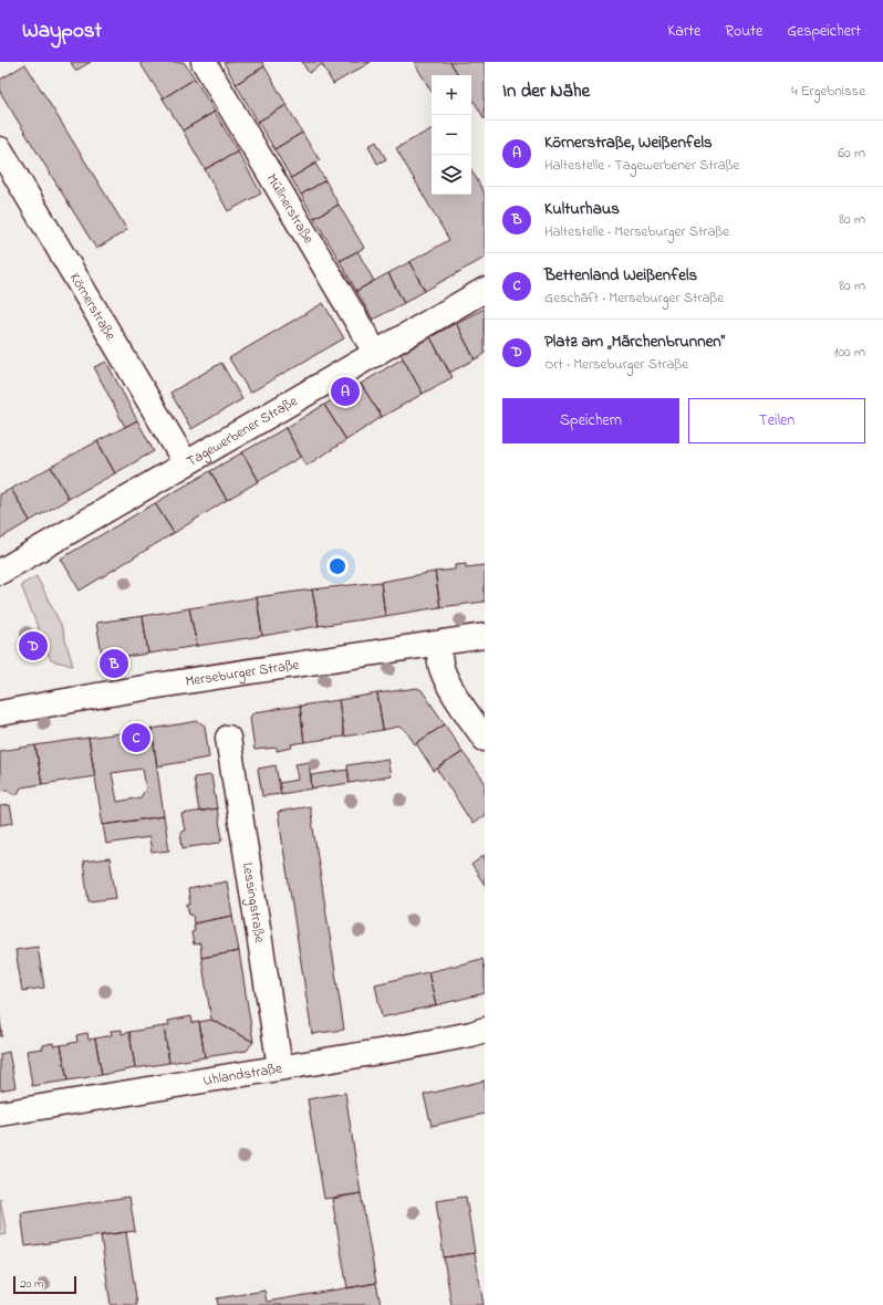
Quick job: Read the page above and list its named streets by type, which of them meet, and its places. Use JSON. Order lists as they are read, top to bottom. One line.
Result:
{"streets":{"street":["Müllnerstraße","Körnerstraße","Tagewerbener Straße","Merseburger Straße","Lessingstraße","Uhlandstraße"]},"crossings":[["Müllnerstraße","Tagewerbener Straße"],["Körnerstraße","Tagewerbener Straße"],["Lessingstraße","Uhlandstraße"]],"scale_bar":"20 m","page":{"header":"Waypost","nav":["Karte","Route","Gespeichert"],"heading":["In der Nähe","4 Ergebnisse"],"map_buttons":["+","−"],"list":[{"mark":"A","name":"Körnerstraße, Weißenfels","note":"Haltestelle · Tagewerbener Straße","value":"60 m"},{"mark":"B","name":"Kulturhaus","note":"Haltestelle · Merseburger Straße","value":"80 m"},{"mark":"C","name":"Bettenland Weißenfels","note":"Geschäft · Merseburger Straße","value":"80 m"},{"mark":"D","name":"Platz am „Märchenbrunnen“","note":"Ort · Merseburger Straße","value":"100 m"}],"pins":["A","D","B","C"],"buttons":["Speichern","Teilen"],"scale":"20 m"}}
